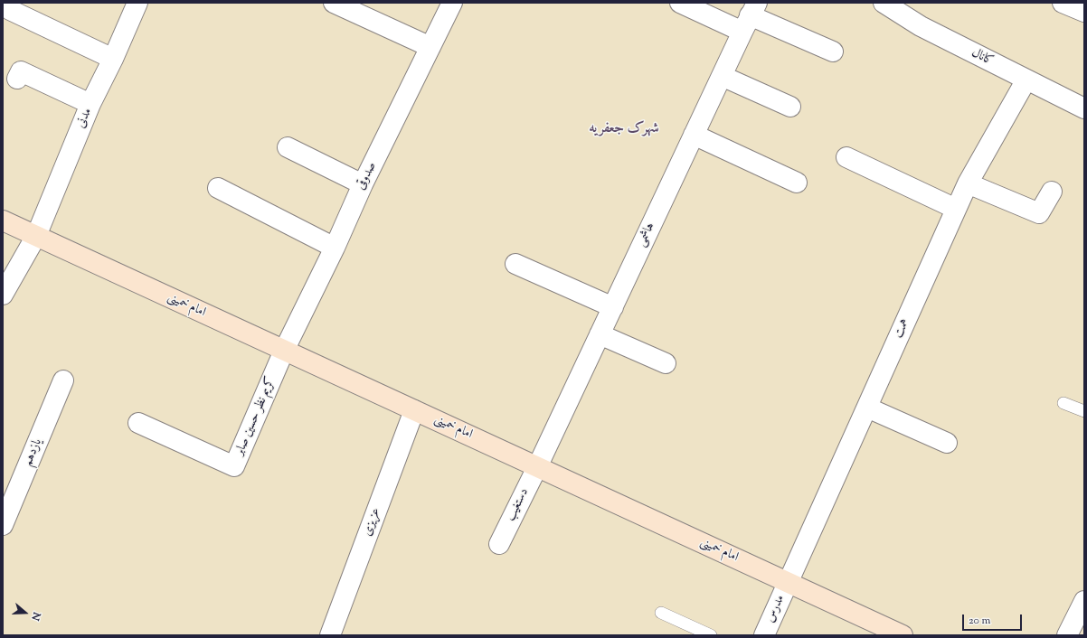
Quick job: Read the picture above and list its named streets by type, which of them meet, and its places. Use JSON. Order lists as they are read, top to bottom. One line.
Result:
{"streets":{"street":["کانال","مدنی","صدوقی","هاشمی","امام خمینی","همت","کریم نظر حسین صابر","یازدهم","دستغیب","عزیزی","مدرس"]},"crossings":[["کانال","همت"],["مدنی","امام خمینی"],["صدوقی","امام خمینی"],["صدوقی","کریم نظر حسین صابر"],["هاشمی","امام خمینی"],["هاشمی","دستغیب"],["امام خمینی","همت"],["امام خمینی","کریم نظر حسین صابر"],["امام خمینی","دستغیب"],["امام خمینی","عزیزی"],["امام خمینی","مدرس"],["همت","مدرس"]],"districts":["شهرک جعفریه"],"scale_bar":"20 m","north":"right"}
